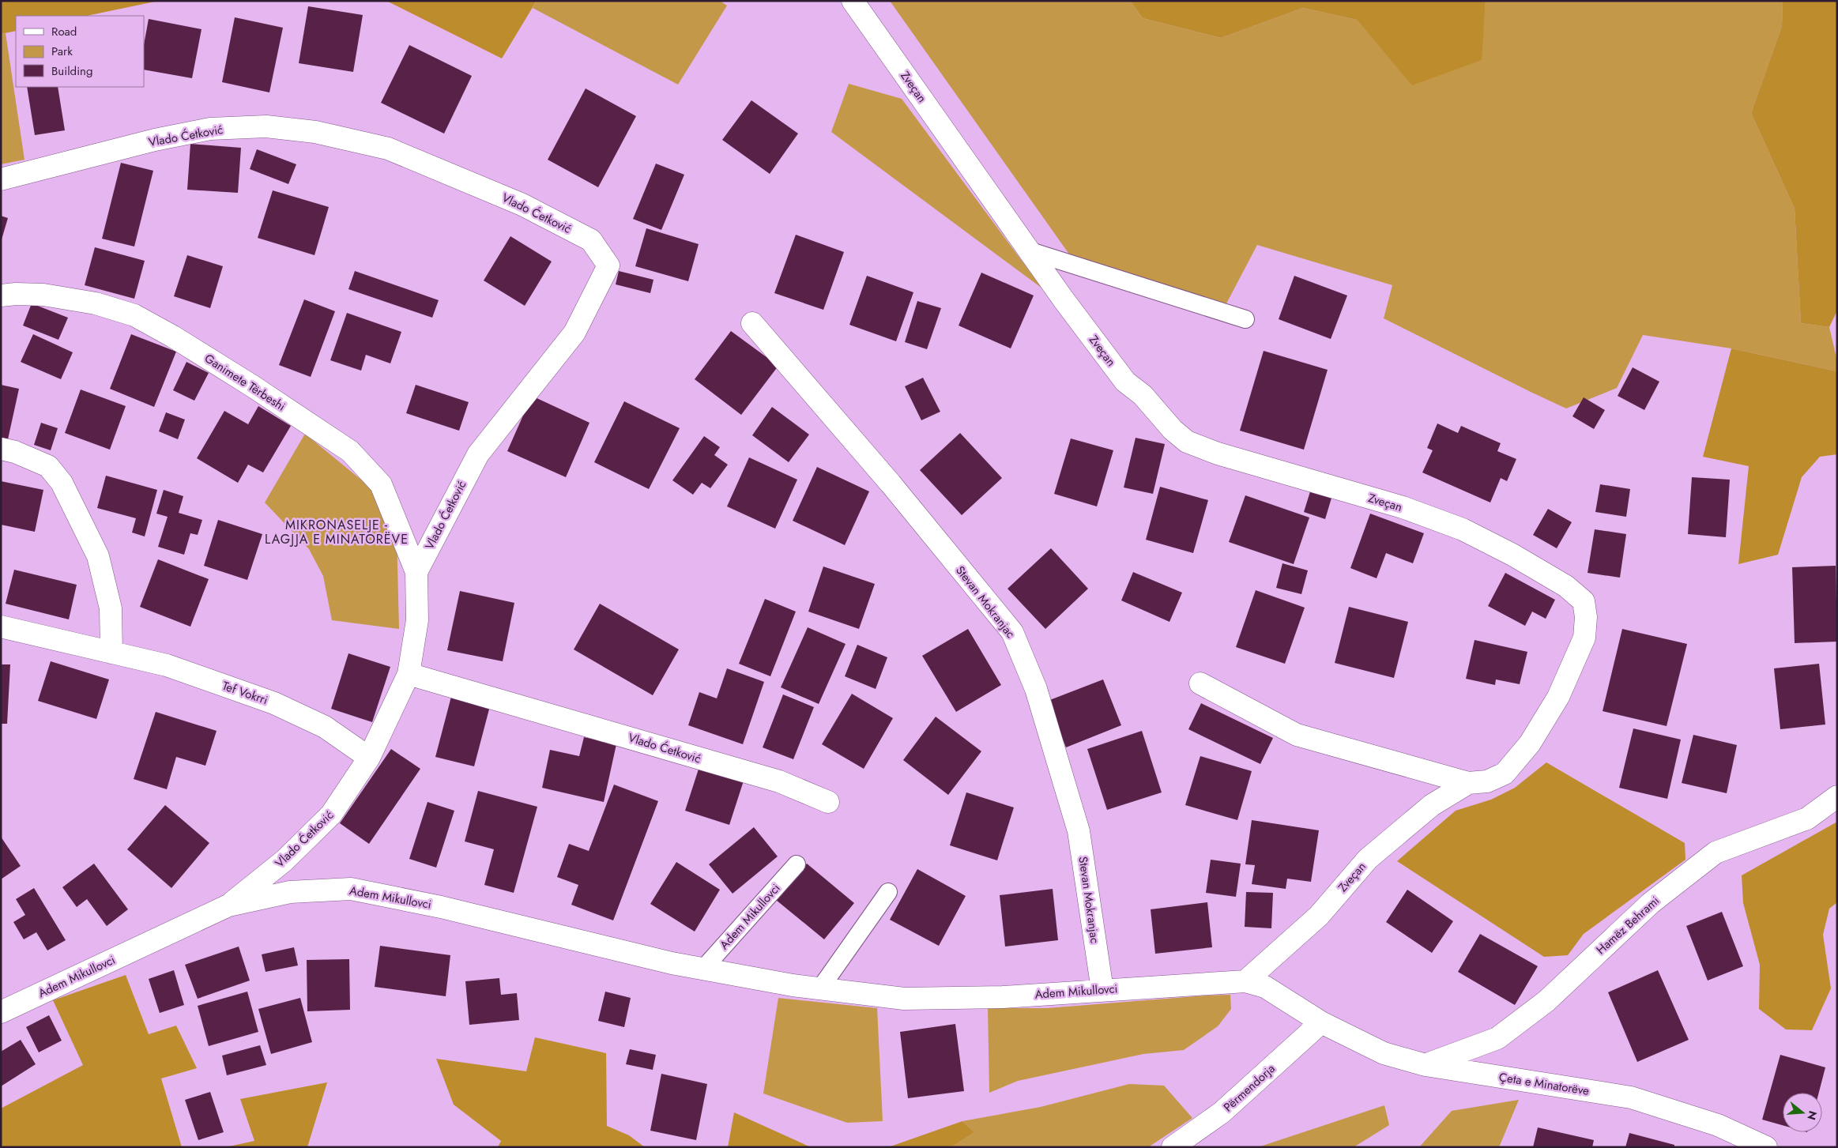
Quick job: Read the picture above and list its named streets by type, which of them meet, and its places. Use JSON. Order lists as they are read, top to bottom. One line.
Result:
{"streets":{"street":["Zveçan","Vlado Ćetković","Ganimete Tërbeshi","Stevan Mokranjac","Tef Vokrri","Adem Mikullovci","Hamëz Behrami","Çeta e Minatorëve","Përmendorja"]},"crossings":[["Zveçan","Adem Mikullovci"],["Vlado Ćetković","Ganimete Tërbeshi"],["Vlado Ćetković","Tef Vokrri"],["Vlado Ćetković","Adem Mikullovci"],["Stevan Mokranjac","Adem Mikullovci"],["Adem Mikullovci","Çeta e Minatorëve"],["Adem Mikullovci","Përmendorja"],["Hamëz Behrami","Çeta e Minatorëve"],["Çeta e Minatorëve","Përmendorja"]],"districts":["MIKRONASELJE - LAGJJA E MINATORËVE"],"legend":["Road","Park","Building"],"north":"right"}
